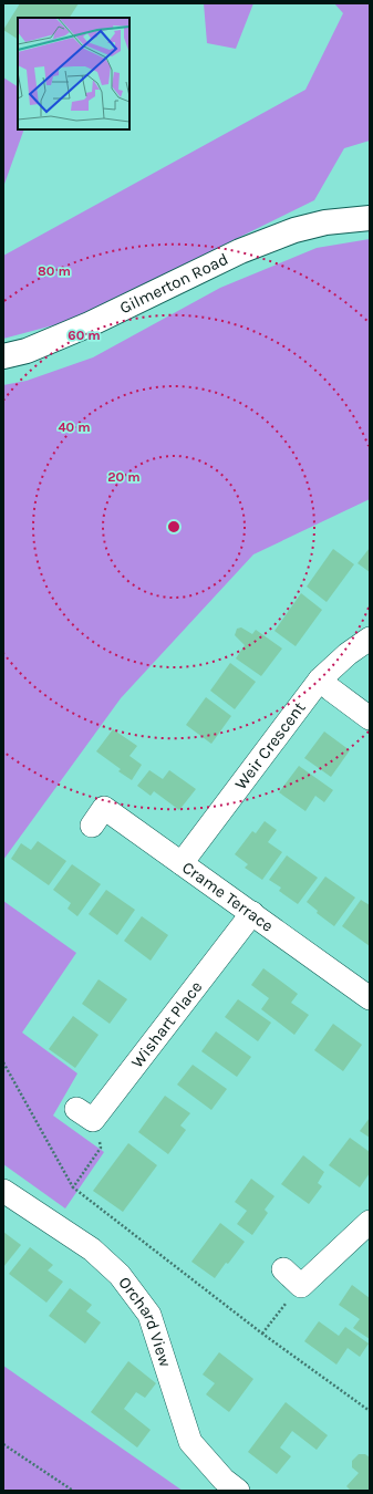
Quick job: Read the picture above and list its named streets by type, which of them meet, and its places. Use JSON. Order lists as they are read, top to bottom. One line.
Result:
{"streets":{"main road":["Gilmerton Road"],"street":["Weir Crescent","Crame Terrace","Wishart Place","Orchard View"]},"crossings":[["Weir Crescent","Crame Terrace"],["Crame Terrace","Wishart Place"]],"rings":["80 m","60 m","40 m","20 m"]}
